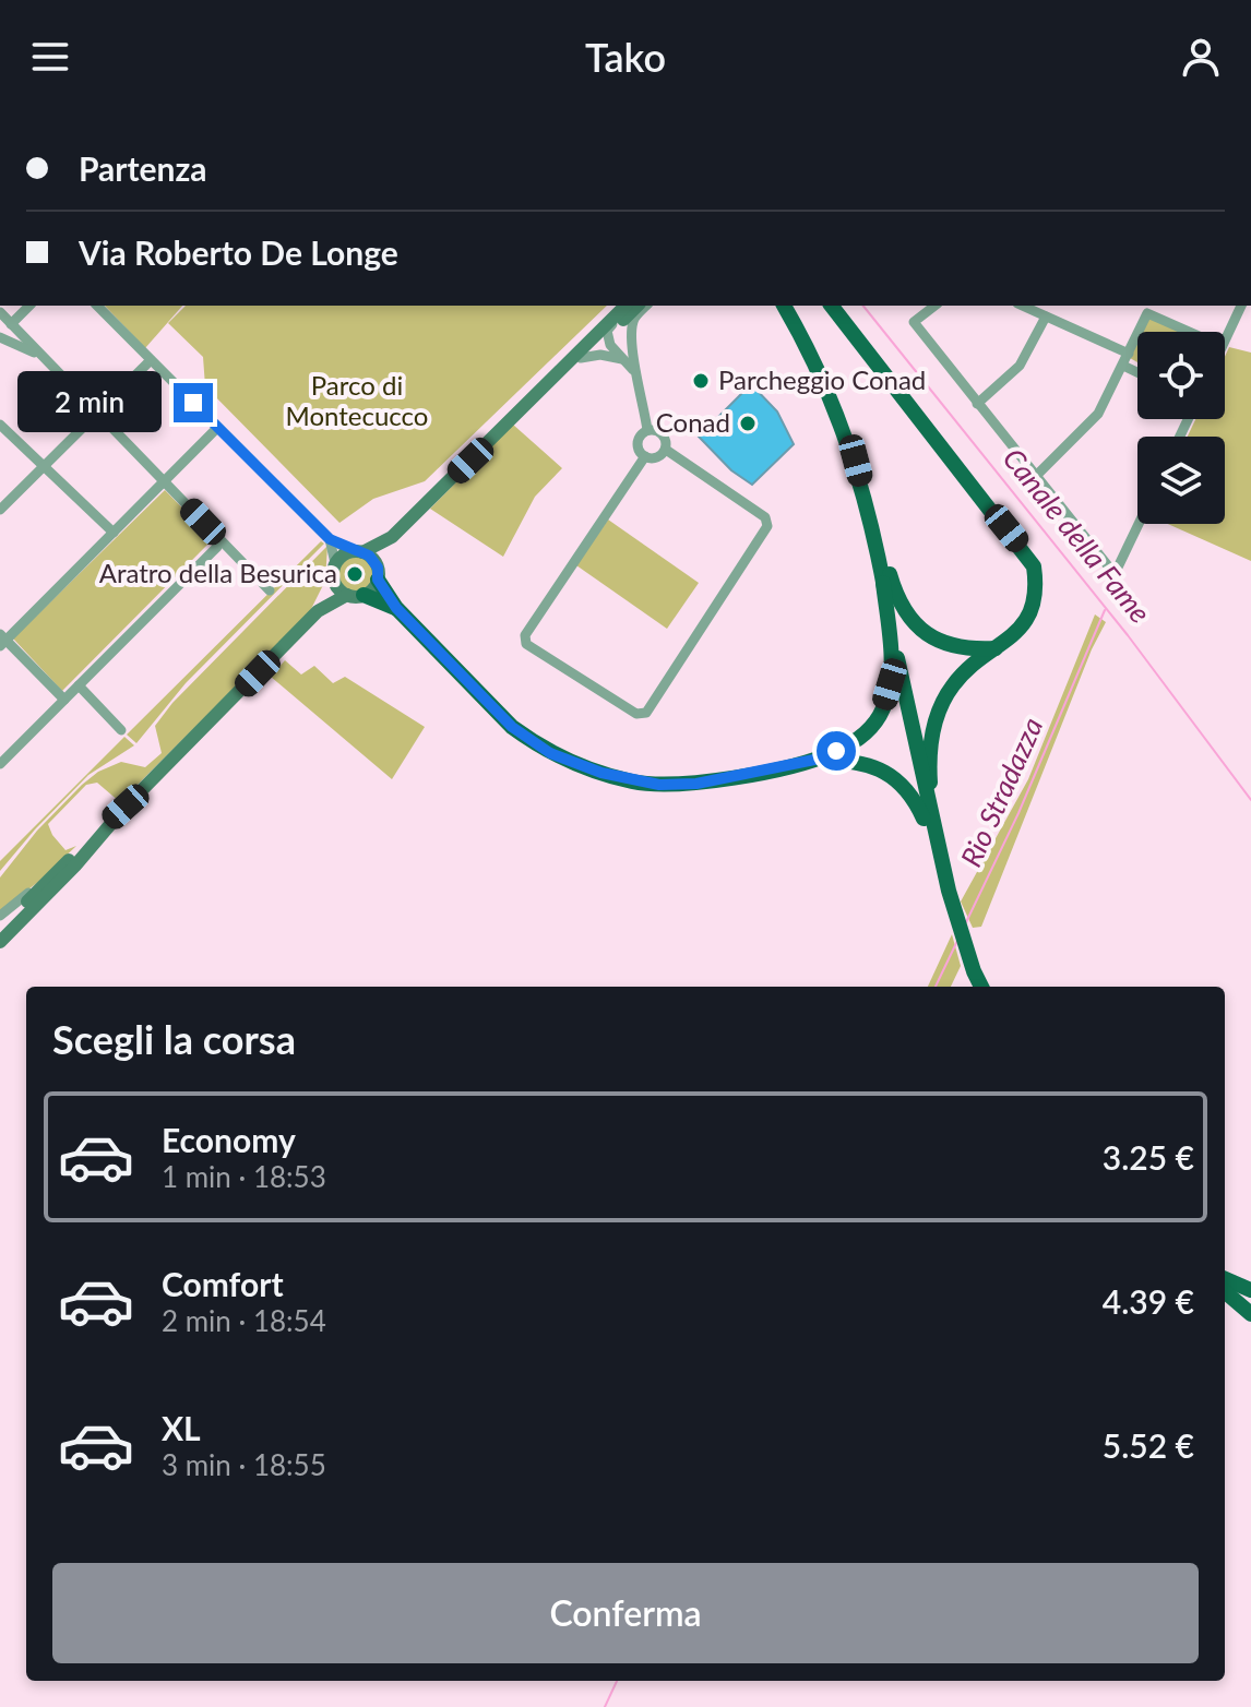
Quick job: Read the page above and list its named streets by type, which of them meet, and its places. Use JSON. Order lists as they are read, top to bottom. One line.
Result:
{"water":["Canale della Fame","Rio Stradazza"],"parks":["Parco di Montecucco"],"places":["Parcheggio Conad","Conad","Aratro della Besurica"],"page":{"header":"Tako","banner":["Partenza","Via Roberto De Longe"],"bubble":"2 min","heading":"Scegli la corsa","list":[{"name":"Economy","note":"1 min · 18:53","value":"3.25 €"},{"name":"Comfort","note":"2 min · 18:54","value":"4.39 €"},{"name":"XL","note":"3 min · 18:55","value":"5.52 €"}],"buttons":"Conferma"}}
